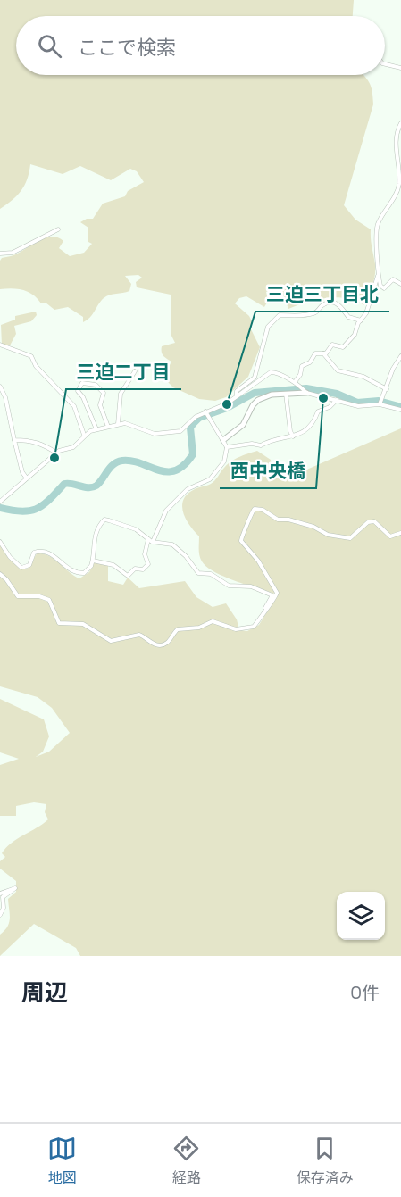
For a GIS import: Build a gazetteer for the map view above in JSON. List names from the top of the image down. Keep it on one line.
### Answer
{"places":["西中央橋","三迫三丁目北","三迫二丁目"],"page":{"search":"ここで検索","heading":["周辺","0件"],"nav":["地図","経路","保存済み"]}}
